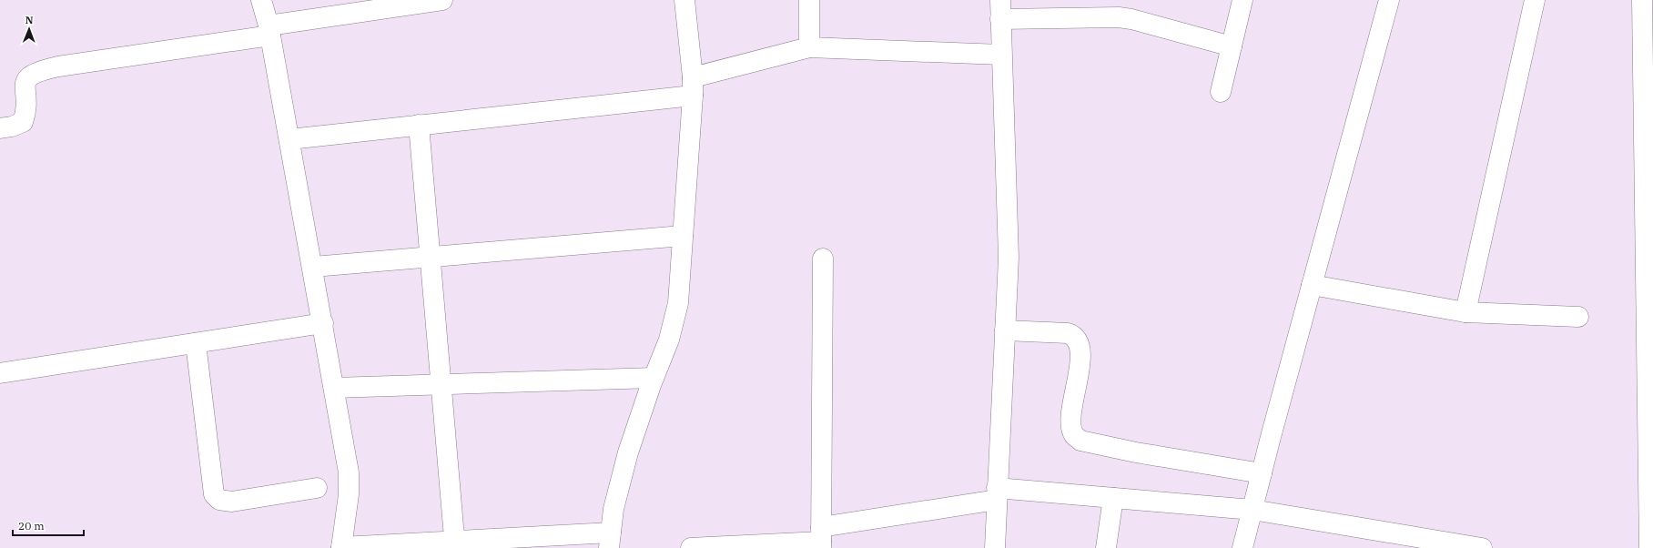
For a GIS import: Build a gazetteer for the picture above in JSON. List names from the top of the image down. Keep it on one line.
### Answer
{"scale_bar":"20 m","north":"top"}
